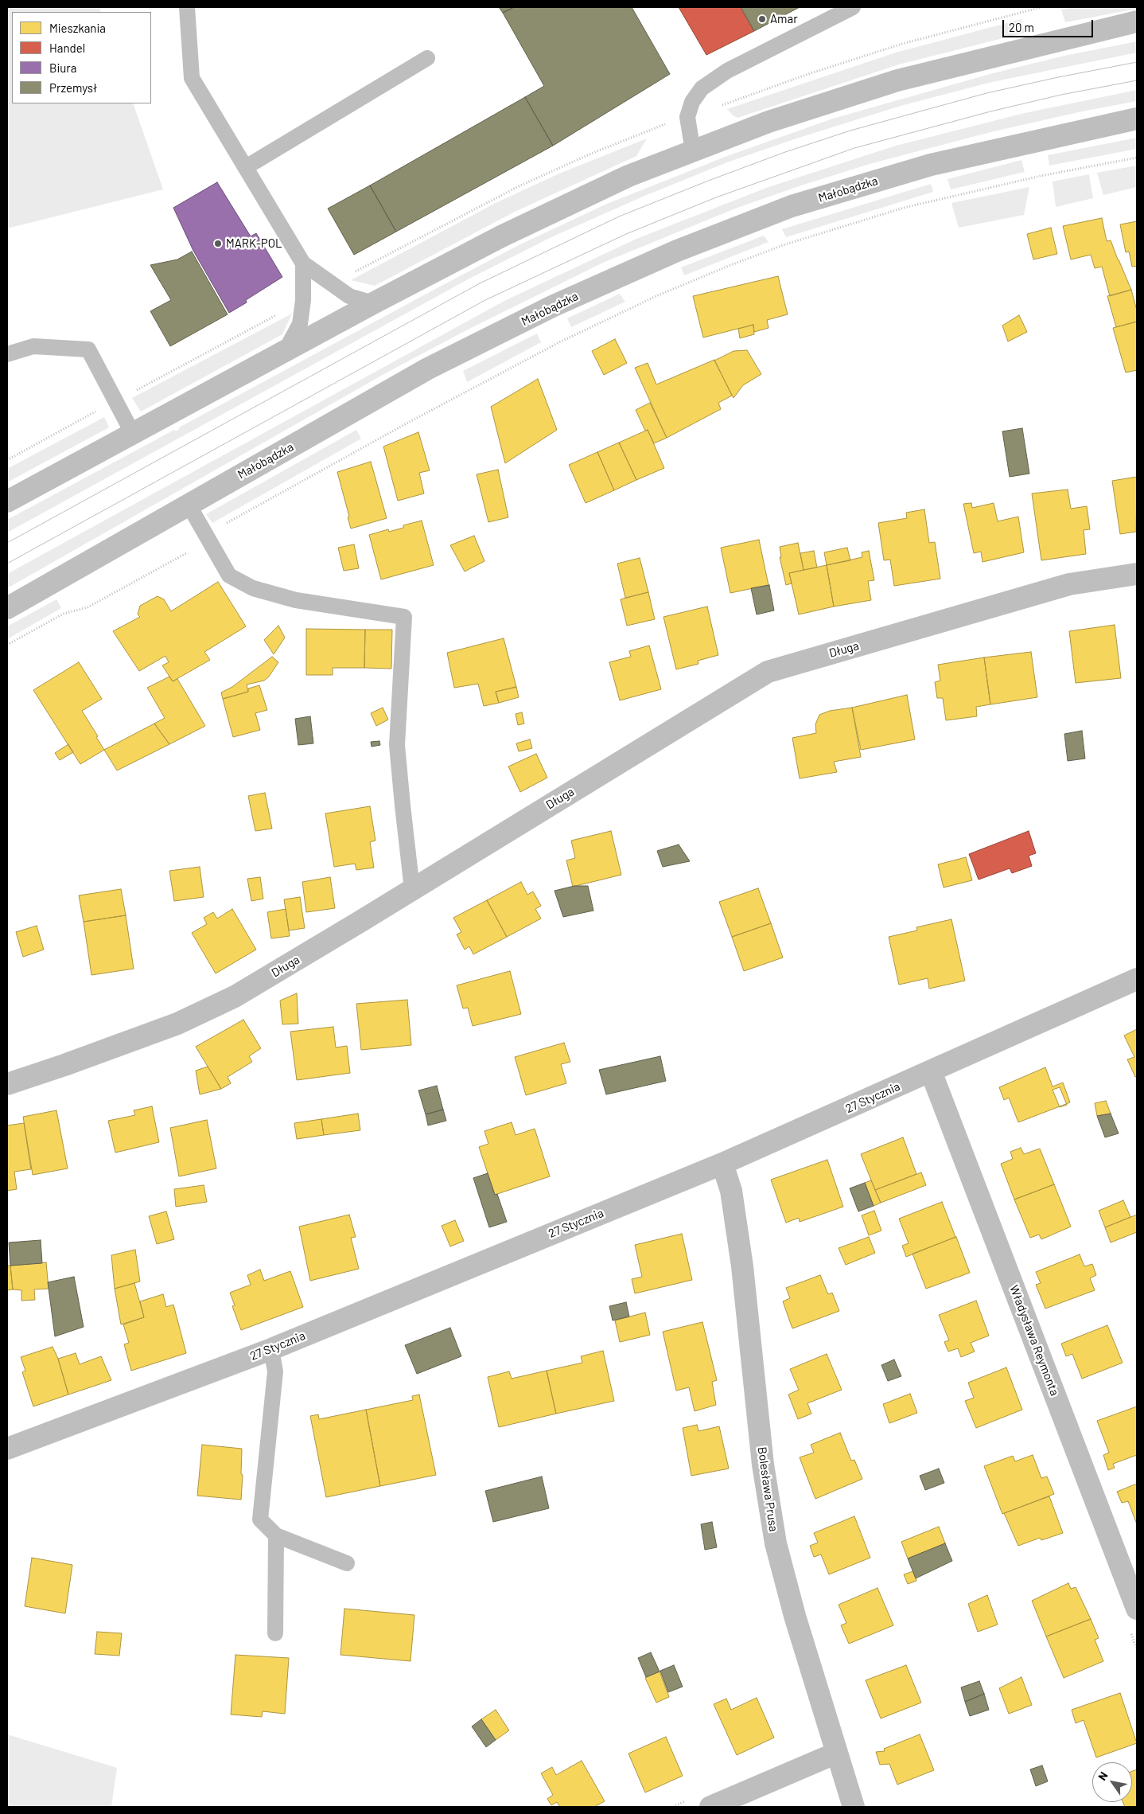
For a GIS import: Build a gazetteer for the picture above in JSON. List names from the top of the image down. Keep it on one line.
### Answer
{"streets":{"street":["Małobądzka","Długa","27 Stycznia","Władysława Reymonta","Bolesława Prusa"]},"crossings":[["27 Stycznia","Władysława Reymonta"],["27 Stycznia","Bolesława Prusa"]],"places":["Amar","MARK-POL"],"legend":["Mieszkania","Handel","Biura","Przemysł"],"scale_bar":"20 m","north":"top left"}
